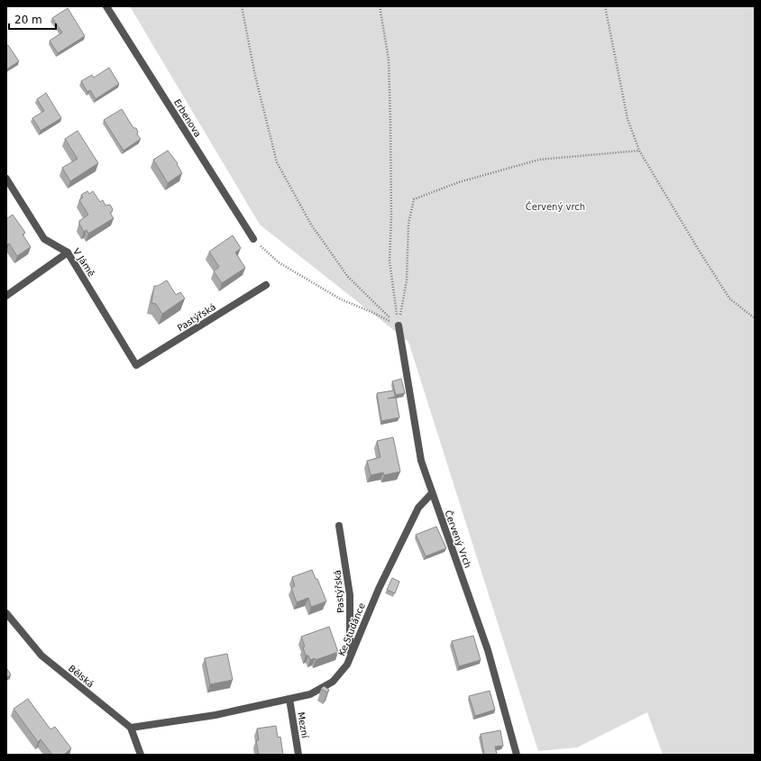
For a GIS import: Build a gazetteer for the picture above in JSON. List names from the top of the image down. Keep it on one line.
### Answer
{"streets":{"street":["Erbenova","V Jámě","Pastýřská","Červený Vrch","Ke Studánce","Bělská","Mezní"]},"crossings":[["V Jámě","Pastýřská"],["Pastýřská","Ke Studánce"],["Červený Vrch","Ke Studánce"],["Ke Studánce","Bělská"],["Ke Studánce","Mezní"]],"parks":["Červený vrch"],"scale_bar":"20 m"}
